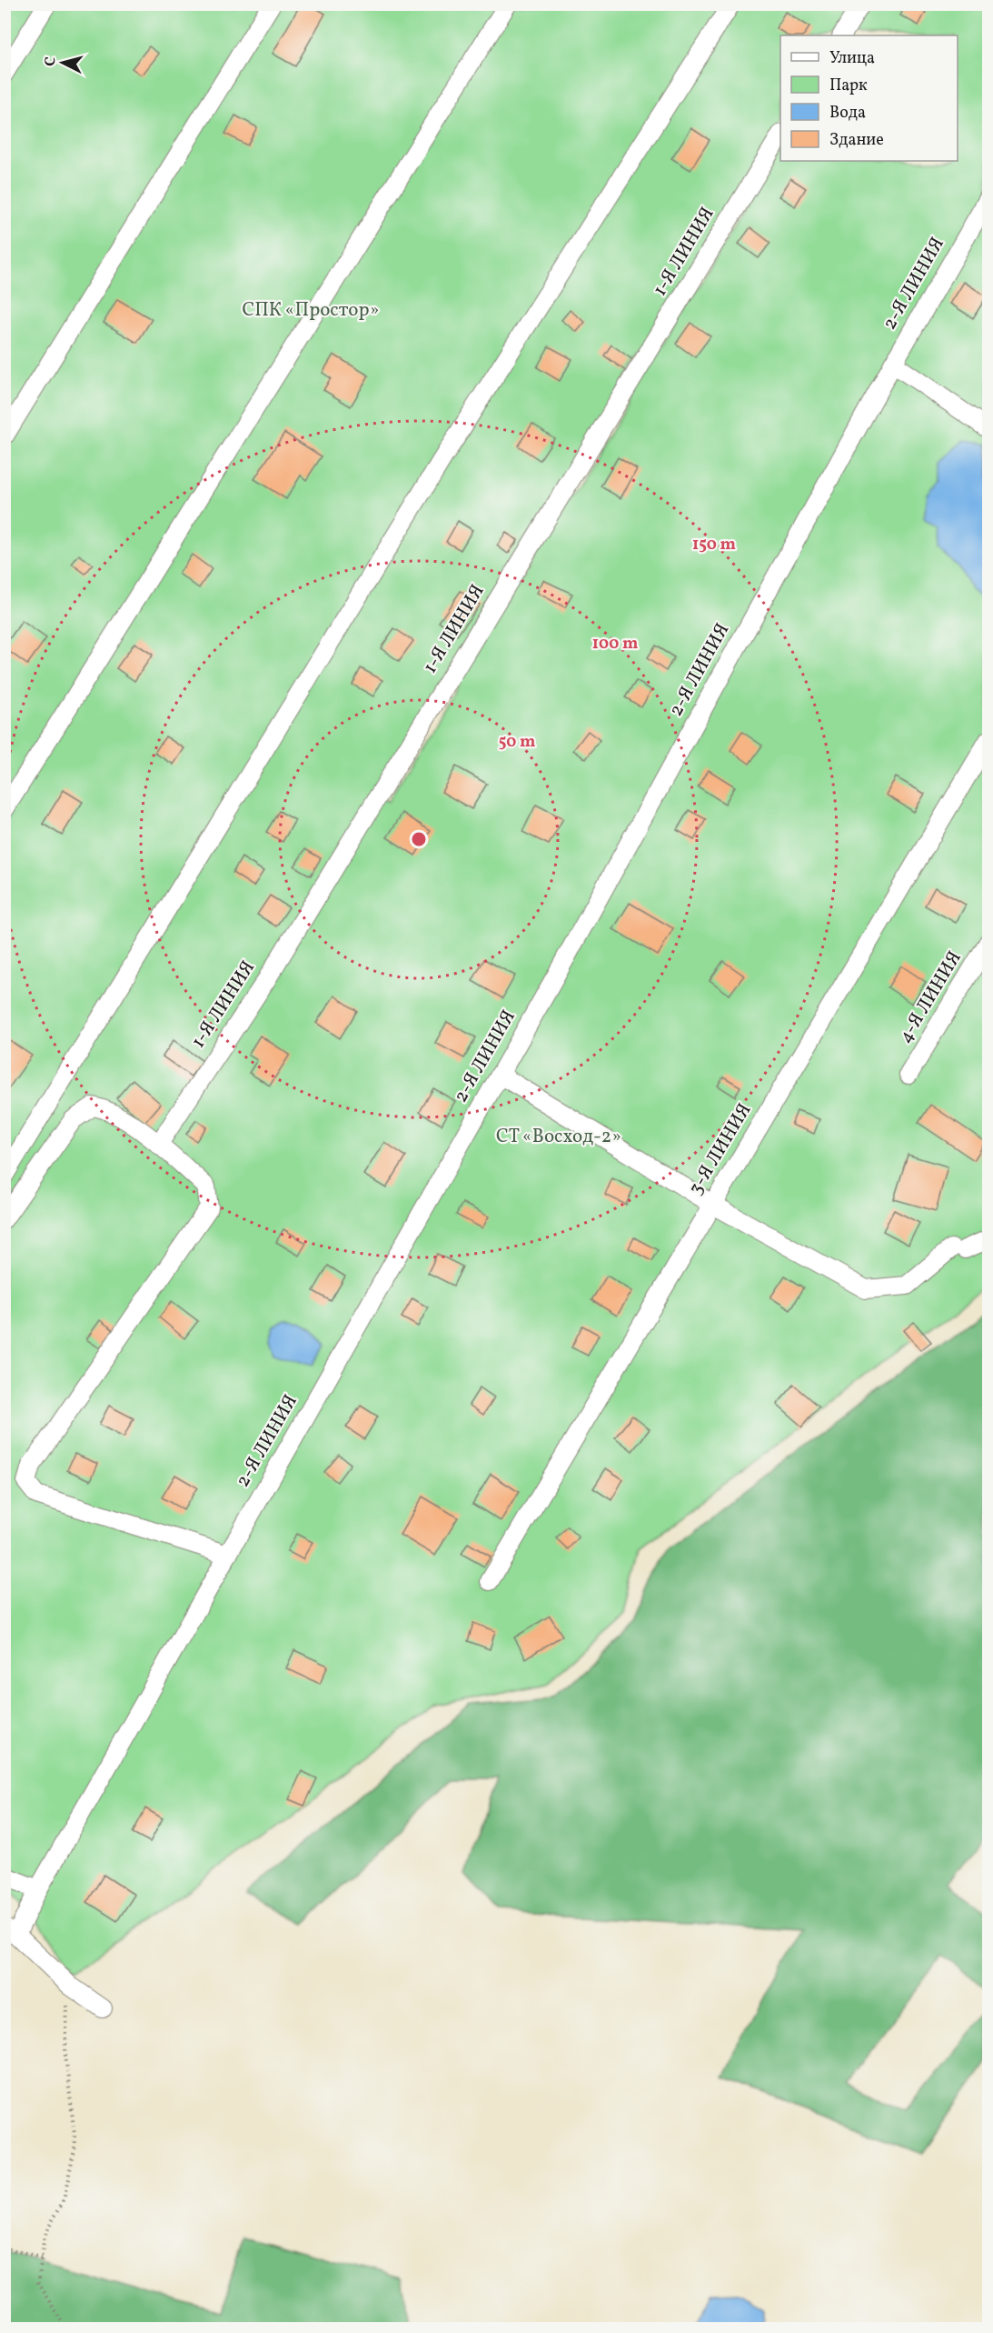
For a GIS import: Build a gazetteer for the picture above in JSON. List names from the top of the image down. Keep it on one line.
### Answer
{"streets":{"street":["1-Я ЛИНИЯ","2-Я ЛИНИЯ","4-Я ЛИНИЯ","3-Я ЛИНИЯ"]},"parks":["СПК «Простор»","СТ «Восход-2»"],"legend":["Улица","Парк","Вода","Здание"],"north":"left","rings":["150 m","100 m","50 m"]}
